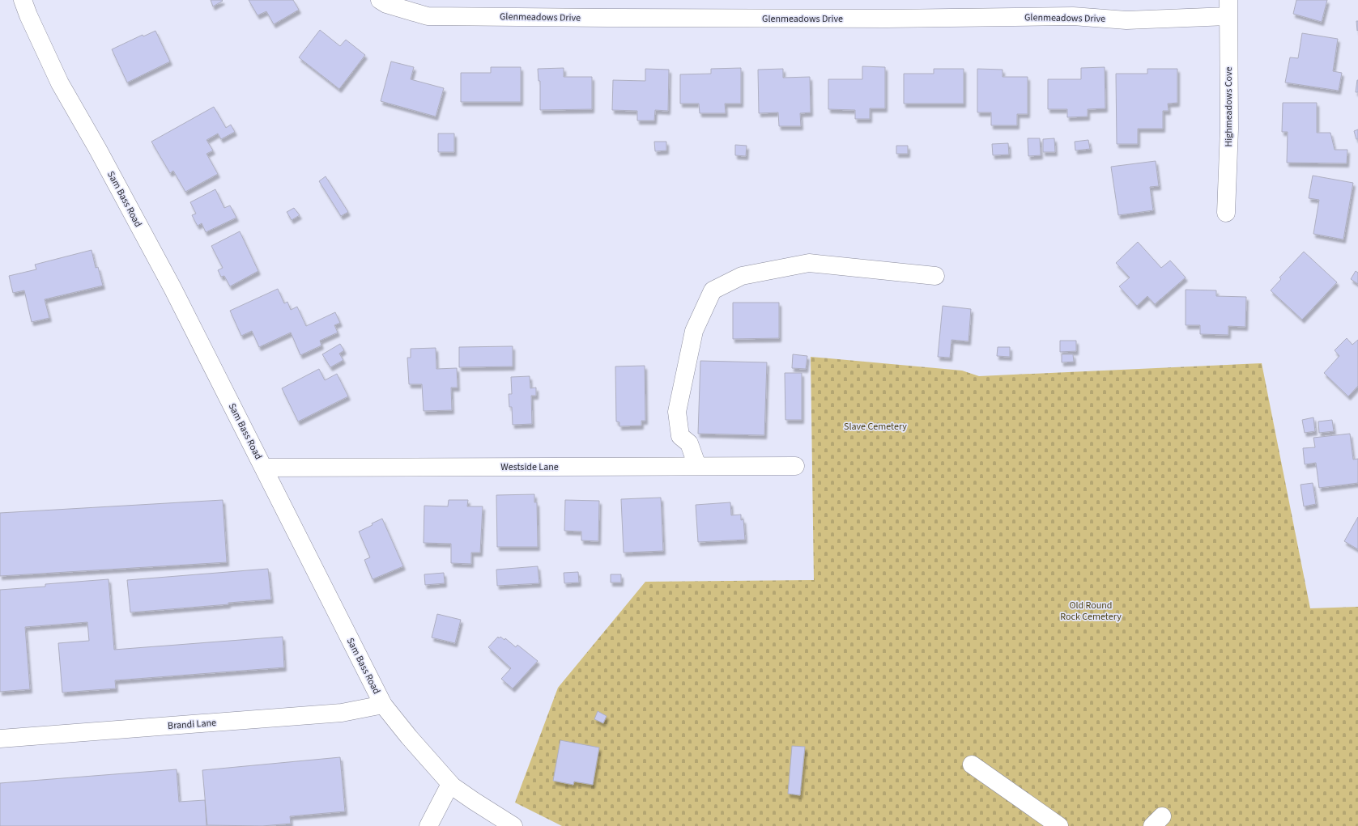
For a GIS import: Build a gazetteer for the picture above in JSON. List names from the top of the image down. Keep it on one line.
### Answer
{"streets":{"street":["Glenmeadows Drive","Highmeadows Cove","Sam Bass Road","Westside Lane","Brandi Lane"]},"crossings":[["Glenmeadows Drive","Highmeadows Cove"],["Sam Bass Road","Westside Lane"],["Sam Bass Road","Brandi Lane"]],"parks":["Slave Cemetery","Old Round Rock Cemetery"]}
